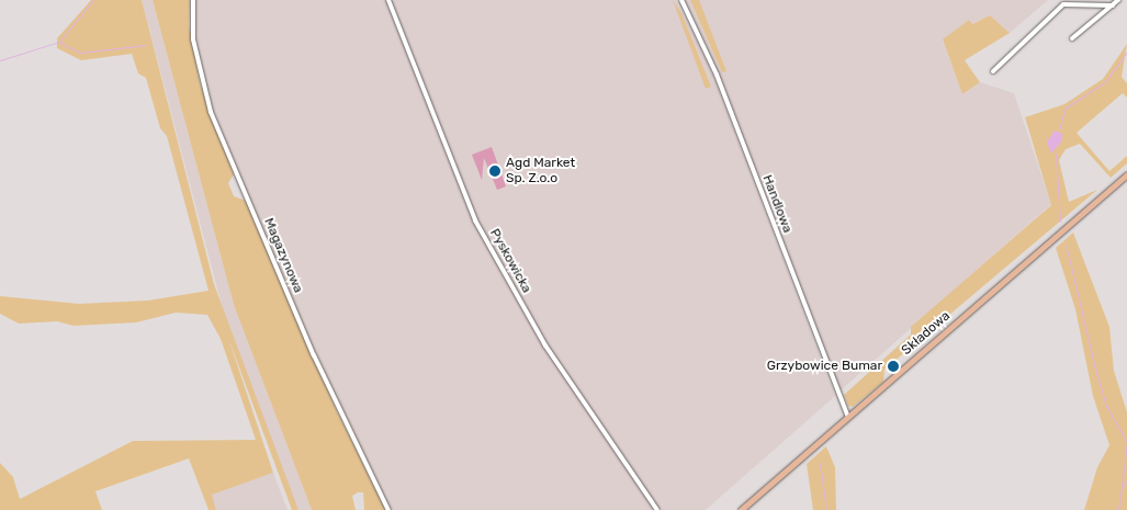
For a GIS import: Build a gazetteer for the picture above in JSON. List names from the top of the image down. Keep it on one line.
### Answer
{"streets":{"main road":["Składowa"],"street":["Handlowa","Magazynowa","Pyskowicka"]},"crossings":[["Handlowa","Składowa"]],"places":["Agd Market Sp. Z.o.o","Grzybowice Bumar"]}
